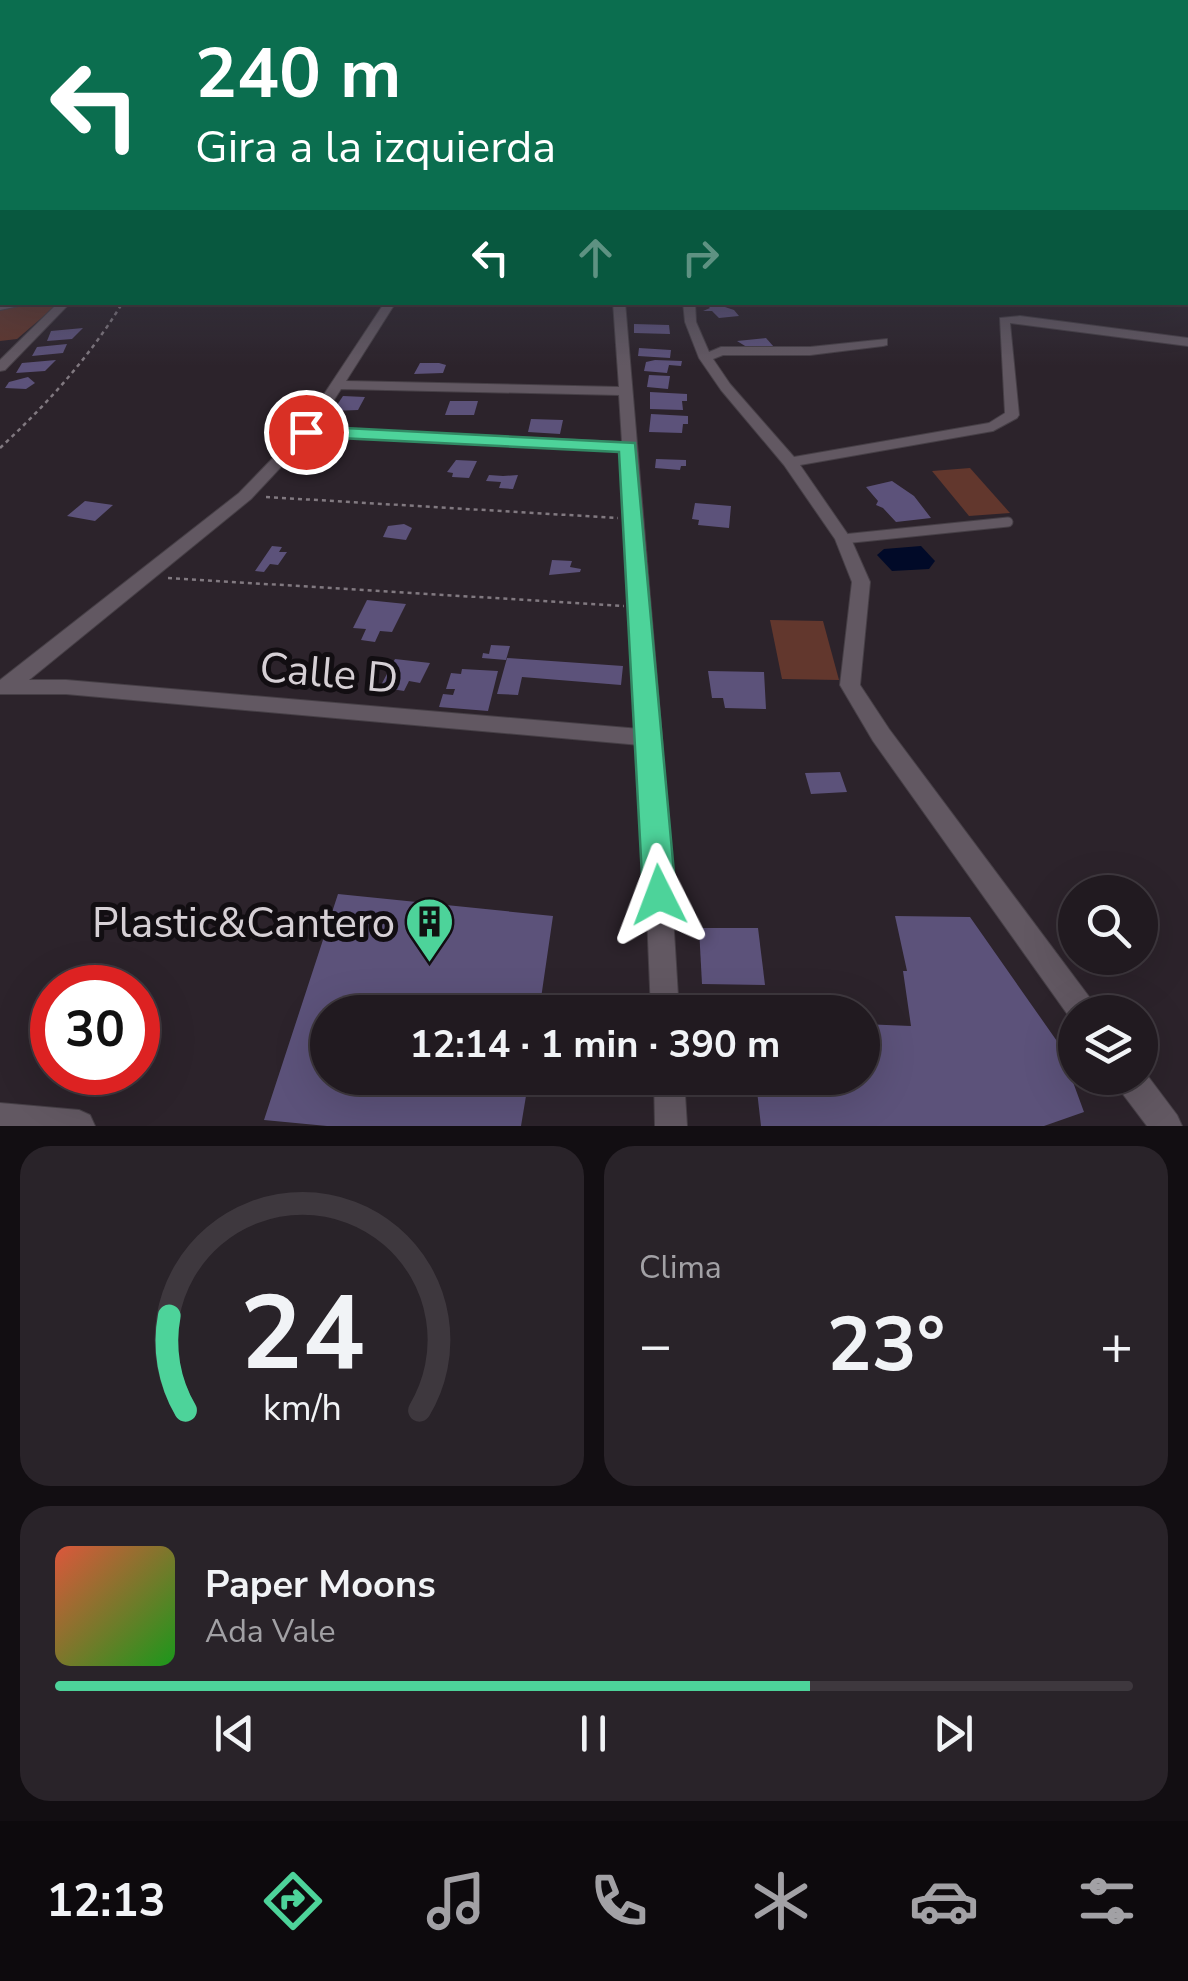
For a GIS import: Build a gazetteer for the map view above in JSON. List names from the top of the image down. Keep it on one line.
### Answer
{"streets":{"street":["Calle D"]},"places":{"building":["Plastic&Cantero"]},"page":{"turn":["240 m","Gira a la izquierda"],"limit":"30","trip":"12:14 · 1 min · 390 m","tile":"Clima","heat":["−","23°","+"],"song":["Paper Moons","Ada Vale"],"tabs":"12:13","gauge":["24","km/h"]}}
